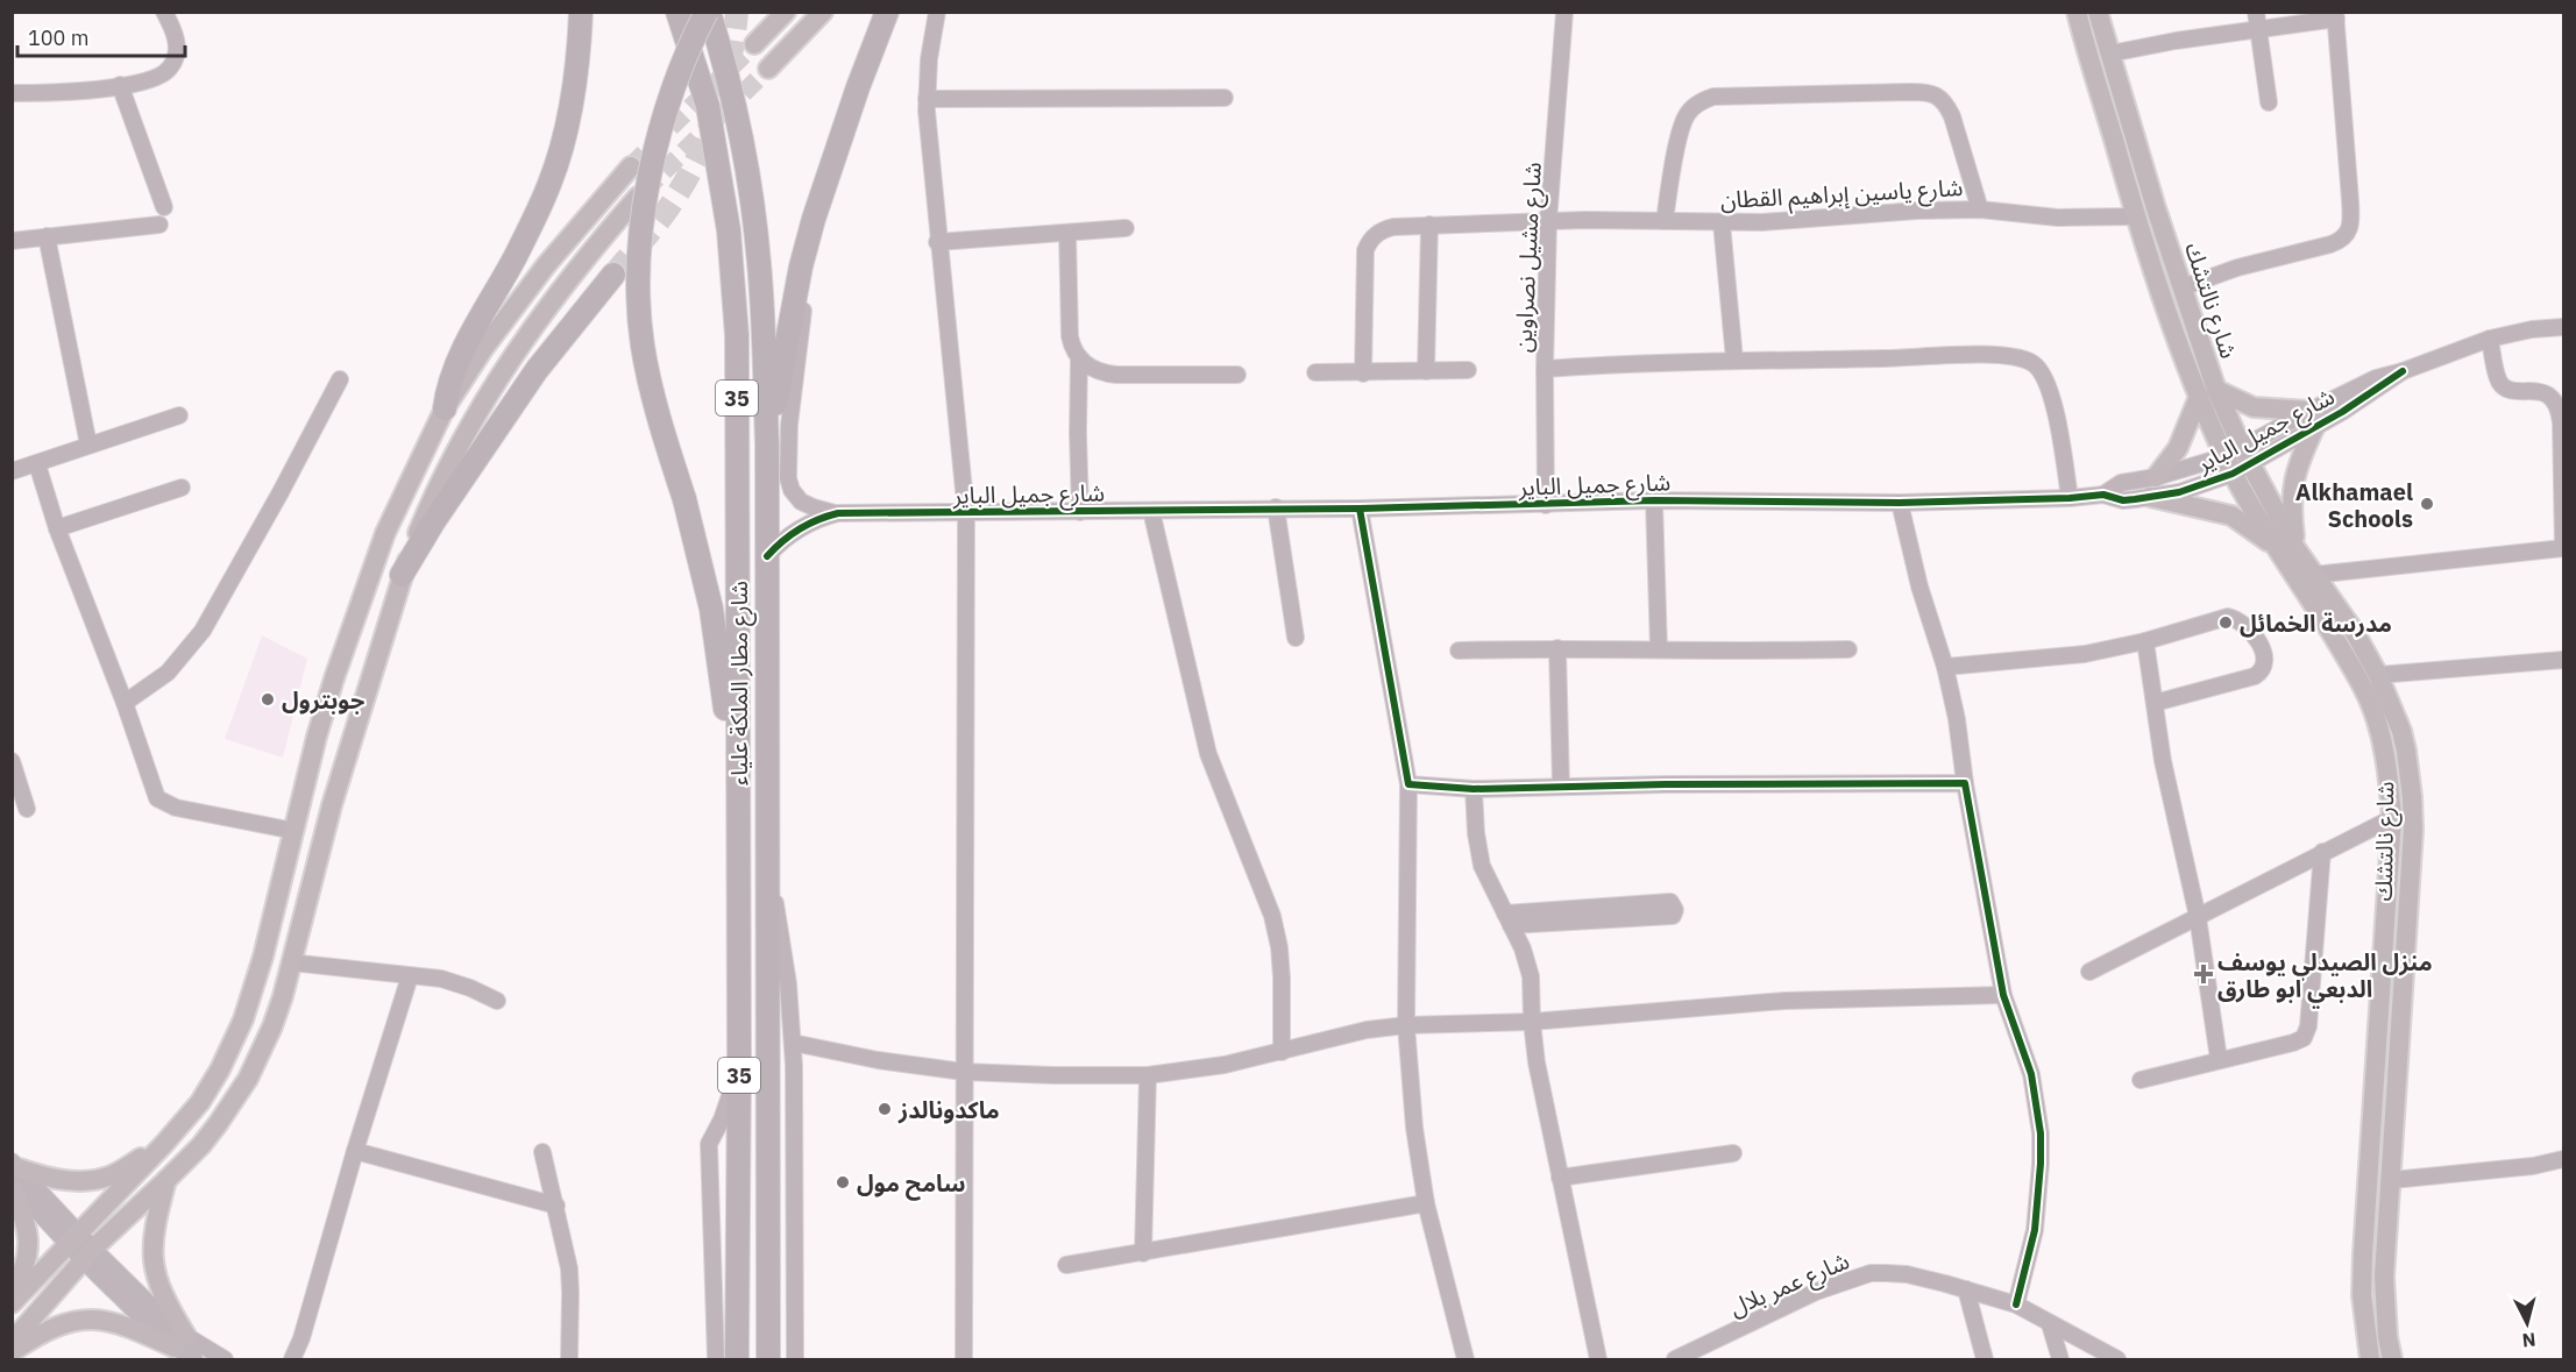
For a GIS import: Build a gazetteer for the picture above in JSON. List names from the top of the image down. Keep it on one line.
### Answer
{"streets":{"highway":["35","شارع مطار الملكة علياء"],"main road":["شارع نالتشك"],"street":["شارع ياسين إبراهيم القطان","شارع مشيل نصراوين","شارع جميل الباير","شارع عمر بلال"]},"crossings":[["شارع ياسين إبراهيم القطان","شارع مشيل نصراوين"],["شارع ياسين إبراهيم القطان","شارع نالتشك"],["شارع مشيل نصراوين","شارع جميل الباير"],["شارع نالتشك","شارع جميل الباير"],["شارع جميل الباير","شارع مطار الملكة علياء"]],"places":{"other":["Alkhamael Schools","مدرسة الخمائل","جوبترول","ماكدونالدز","سامح مول"],"health":["منزل الصيدلي يوسف الدبعي ابو طارق"]},"scale_bar":"100 m","north":"bottom"}
